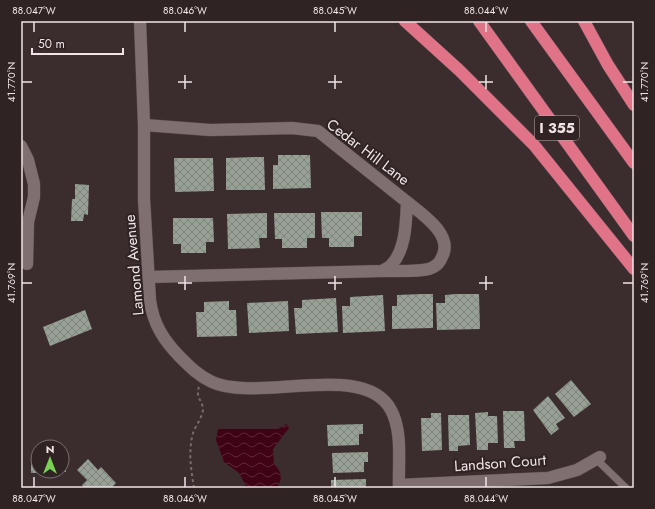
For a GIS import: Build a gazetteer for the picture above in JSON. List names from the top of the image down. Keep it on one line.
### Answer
{"streets":{"highway":["I 355"],"street":["Cedar Hill Lane","Lamond Avenue","Landson Court"]},"crossings":[["Cedar Hill Lane","Lamond Avenue"],["Lamond Avenue","Landson Court"]],"scale_bar":"50 m","north":"top","coordinates":["88.047°W","88.046°W","88.045°W","88.044°W","41.770°N","41.769°N"]}
